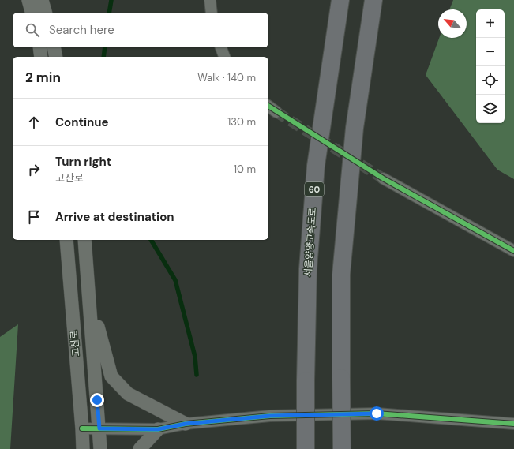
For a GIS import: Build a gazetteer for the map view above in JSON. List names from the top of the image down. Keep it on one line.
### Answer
{"streets":{"highway":["60","서울양양고속도로"],"street":["고산로"]},"north":"top left","page":{"map_buttons":["+","−"],"search":"Search here","heading":["2 min","Walk · 140 m"],"list":[["Continue","130 m"],["Turn right","고산로","10 m"],"Arrive at destination"]}}
